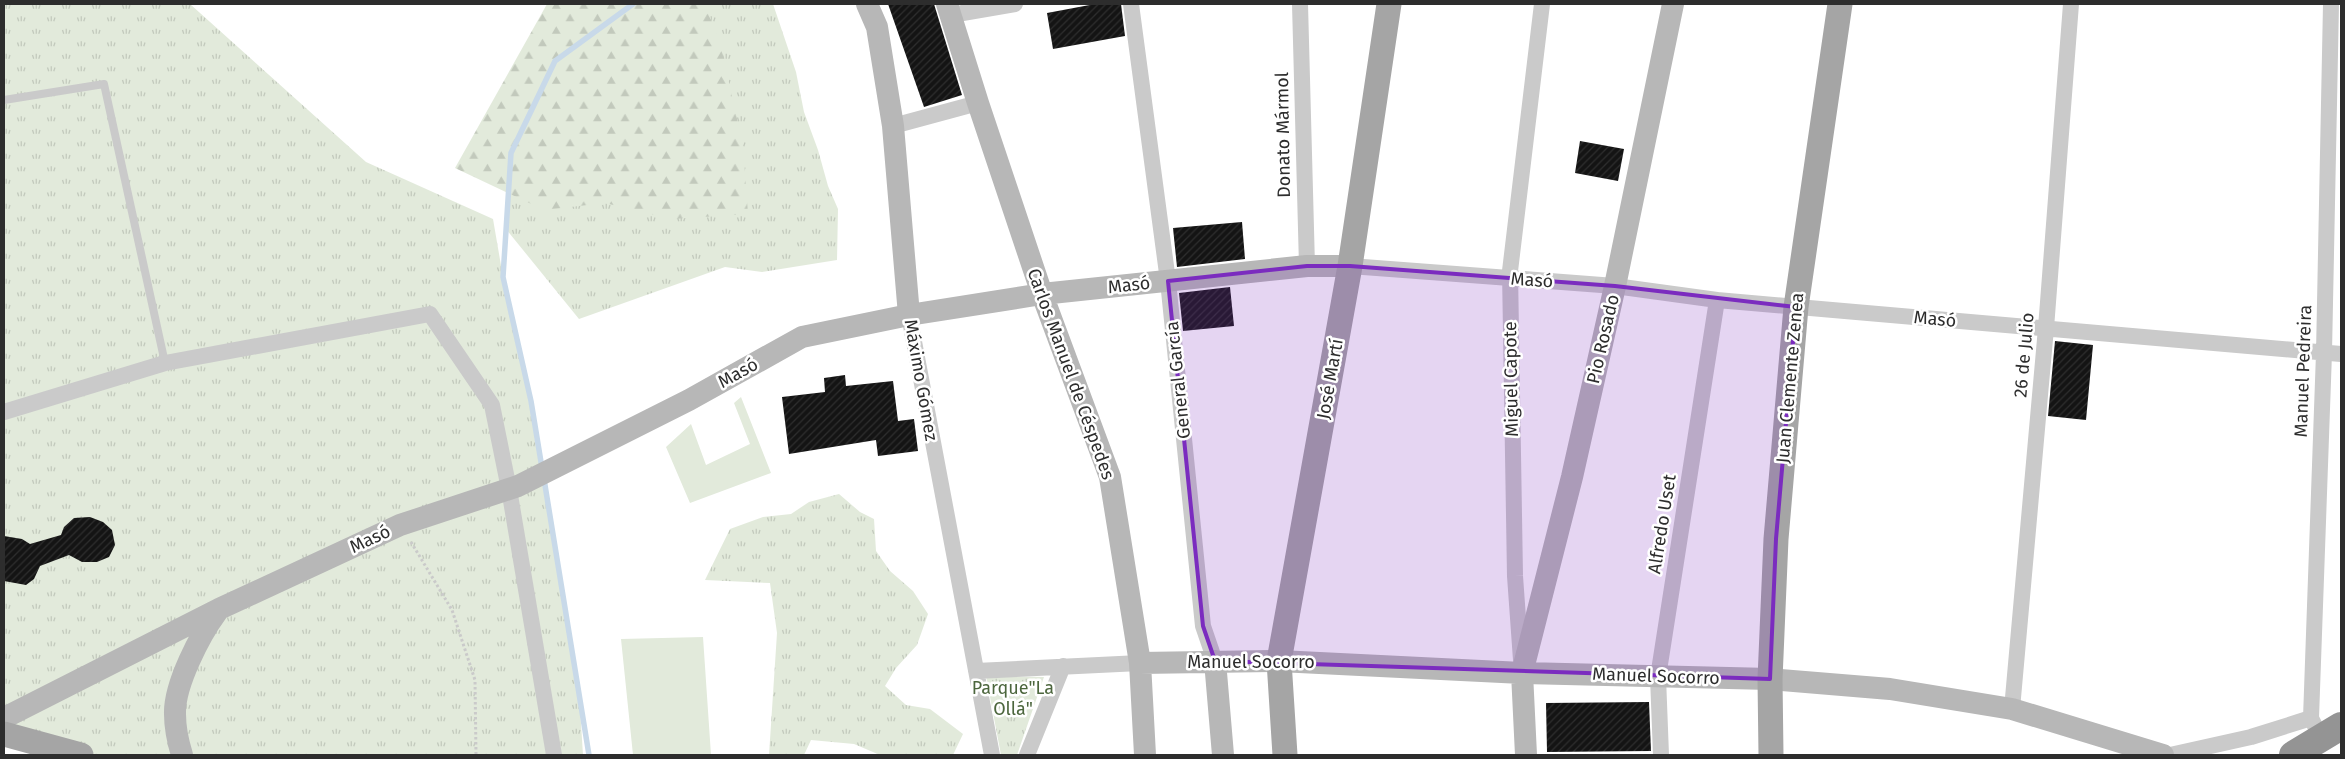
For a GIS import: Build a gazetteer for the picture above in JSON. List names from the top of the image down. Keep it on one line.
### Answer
{"streets":{"main road":["Juan Clemente Zenea","José Martí"],"street":["Donato Mármol","Masó","Pio Rosado","26 de Julio","Manuel Pedreira","Carlos Manuel de Céspedes","Miguel Capote","Máximo Gómez","General García","Alfredo Uset","Manuel Socorro"]},"crossings":[["Donato Mármol","Masó"],["Masó","Pio Rosado"],["Masó","26 de Julio"],["Masó","Manuel Pedreira"],["Masó","Carlos Manuel de Céspedes"],["Masó","Juan Clemente Zenea"],["Masó","José Martí"],["Masó","Miguel Capote"],["Masó","Máximo Gómez"],["Masó","General García"],["Masó","Alfredo Uset"],["Pio Rosado","Miguel Capote"],["Pio Rosado","Manuel Socorro"],["26 de Julio","Manuel Socorro"],["Carlos Manuel de Céspedes","Manuel Socorro"],["Juan Clemente Zenea","Manuel Socorro"],["José Martí","Manuel Socorro"],["Miguel Capote","Manuel Socorro"],["General García","Manuel Socorro"],["Alfredo Uset","Manuel Socorro"]],"parks":["Parque\"La Ollá\""]}
